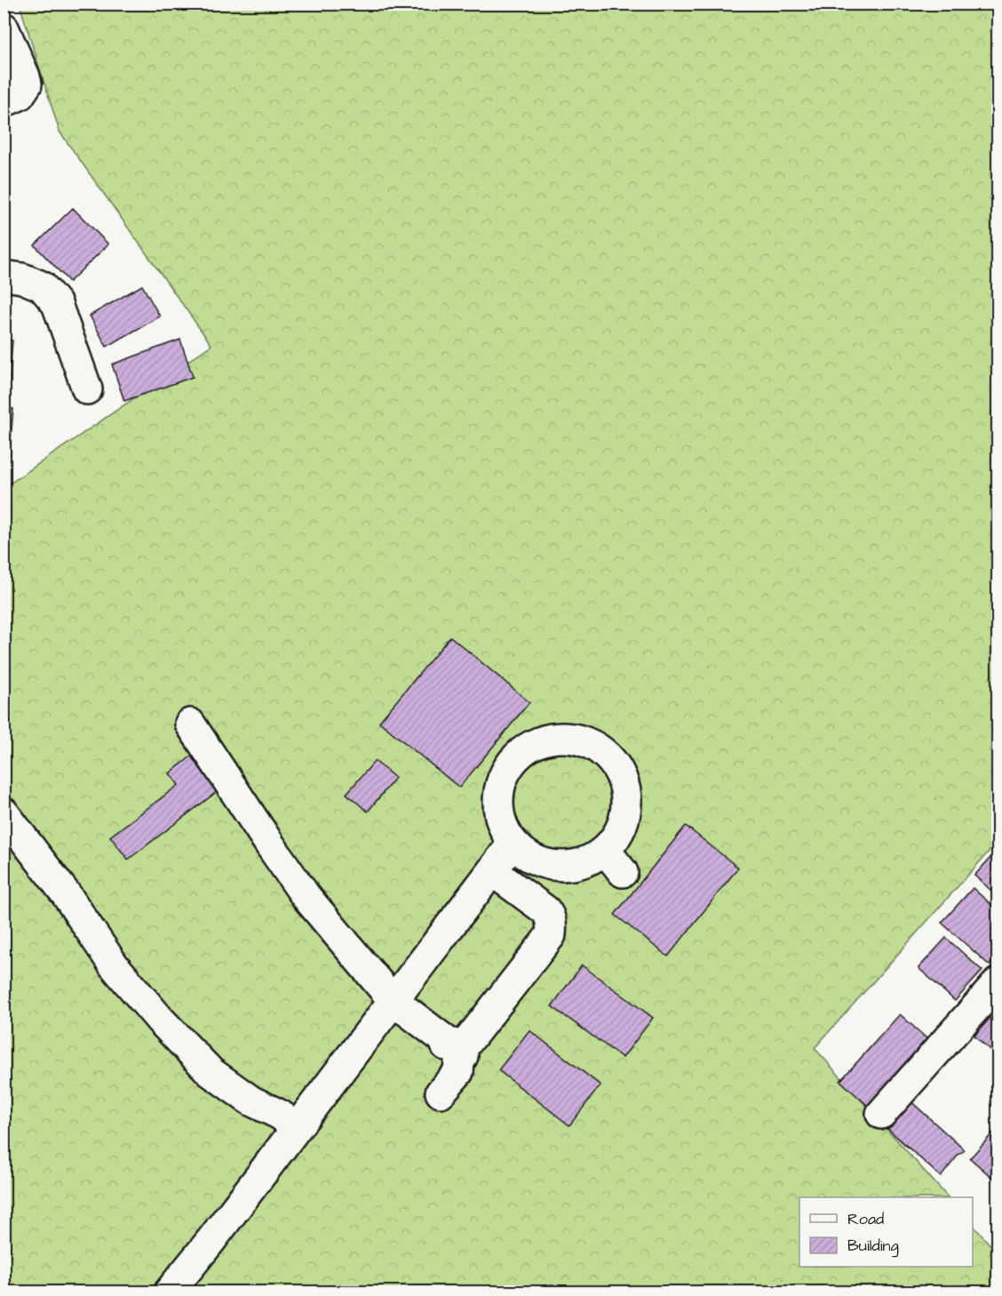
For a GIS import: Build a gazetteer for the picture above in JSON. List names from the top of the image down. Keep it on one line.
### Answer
{"legend":["Road","Building"]}
